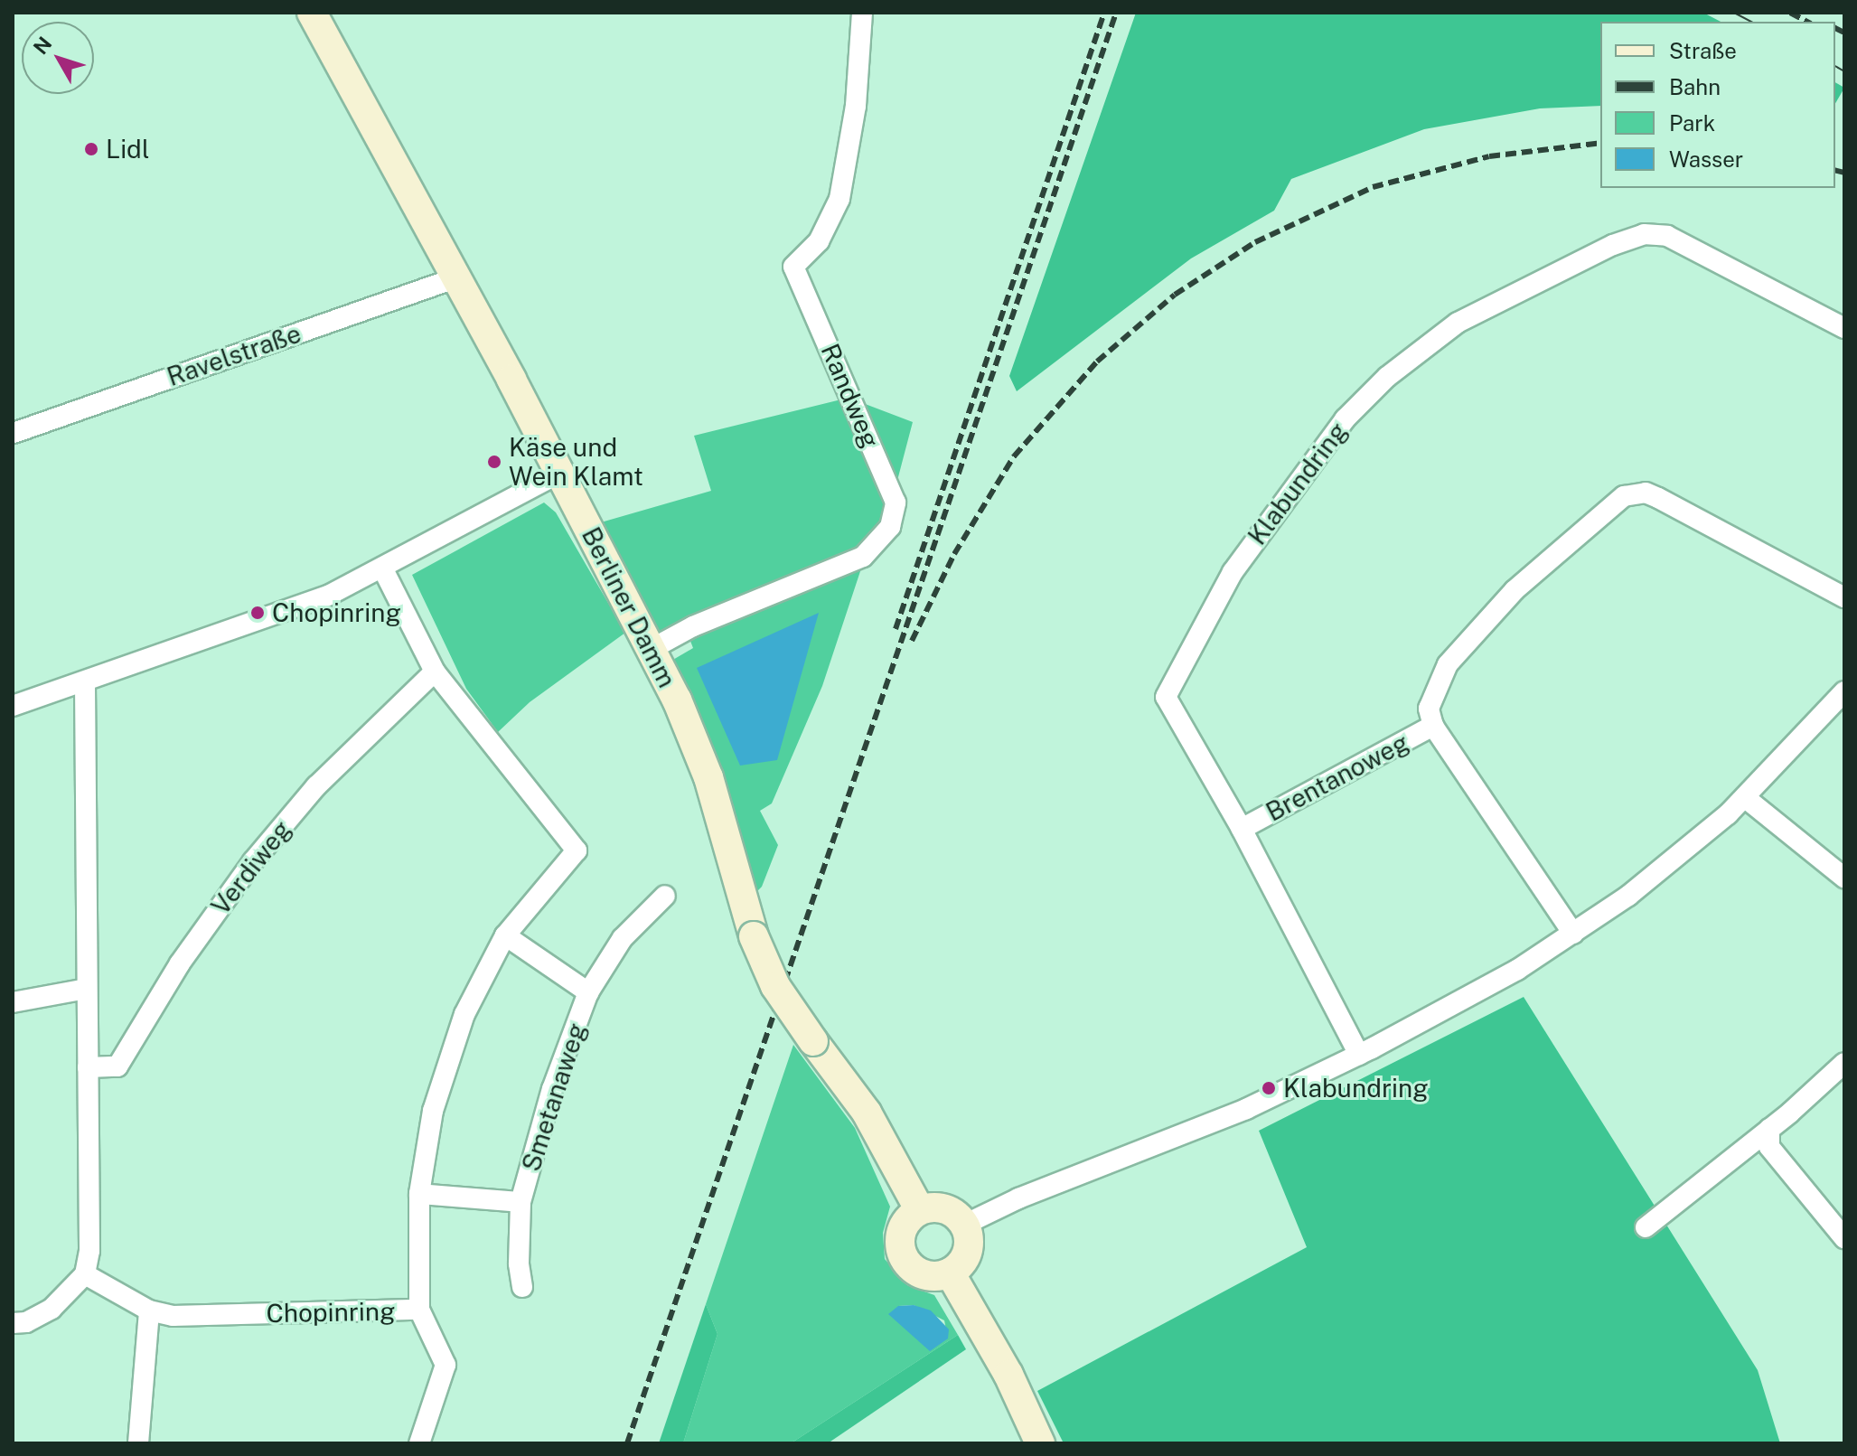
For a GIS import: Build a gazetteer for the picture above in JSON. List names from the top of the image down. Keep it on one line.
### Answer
{"streets":{"main road":["Berliner Damm"],"street":["Ravelstraße","Randweg","Klabundring","Brentanoweg","Verdiweg","Smetanaweg","Chopinring"]},"crossings":[["Ravelstraße","Berliner Damm"],["Randweg","Berliner Damm"],["Klabundring","Brentanoweg"],["Verdiweg","Chopinring"],["Smetanaweg","Chopinring"]],"places":["Lidl","Käse und Wein Klamt","Chopinring","Klabundring"],"legend":["Straße","Bahn","Park","Wasser"],"north":"top left"}
